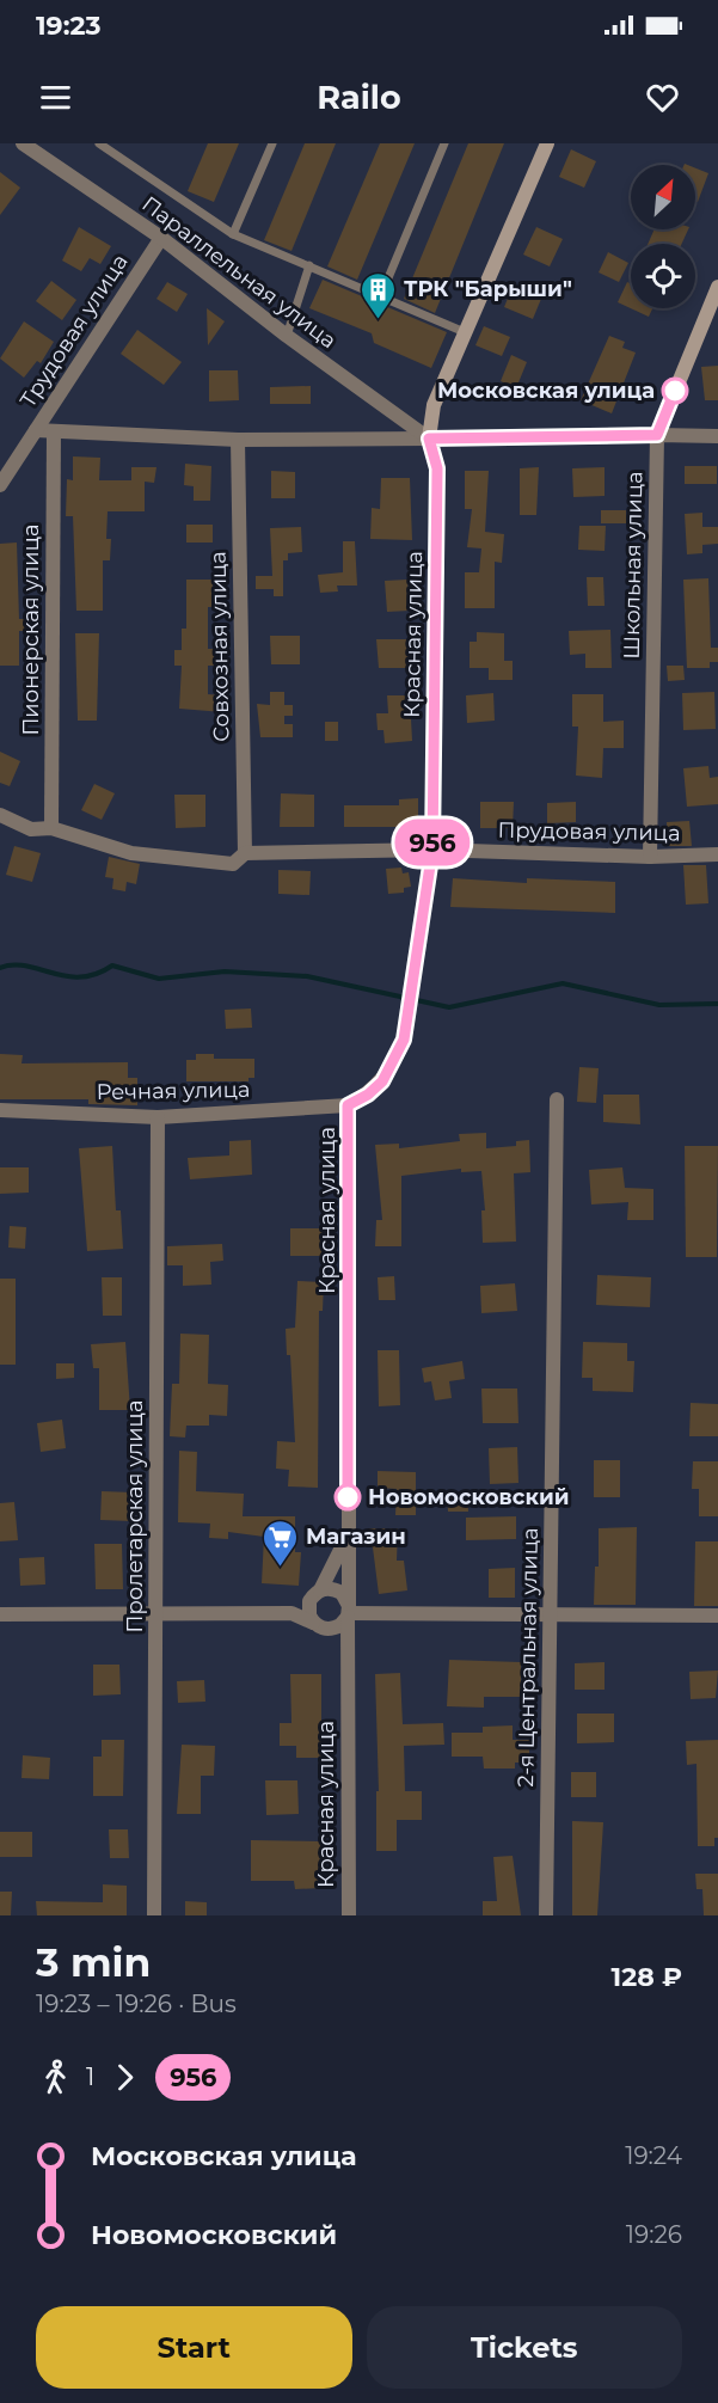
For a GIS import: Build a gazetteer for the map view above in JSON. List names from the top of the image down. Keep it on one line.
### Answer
{"streets":{"street":["Параллельная улица","Трудовая улица","Школьная улица","Пионерская улица","Красная улица","Совхозная улица","Прудовая улица","Речная улица","Пролетарская улица","2-я Центральная улица"]},"crossings":[["Параллельная улица","Трудовая улица"],["Параллельная улица","Красная улица"],["Школьная улица","Прудовая улица"],["Пионерская улица","Прудовая улица"],["Красная улица","Прудовая улица"],["Красная улица","Речная улица"],["Совхозная улица","Прудовая улица"],["Речная улица","Пролетарская улица"]],"places":{"building":["ТРК \"Барыши\""],"other":["Московская улица","Новомосковский"],"supermarket":["Магазин"]},"lines":["bus line 956"],"north":"top right","page":{"status":"19:23","header":"Railo","on_map":"956","heading":["3 min","19:23 – 19:26 · Bus","128 ₽"],"legs":["1","956"],"list":[{"name":"Московская улица","value":"19:24"},{"name":"Новомосковский","value":"19:26"}],"buttons":["Start","Tickets"]}}
